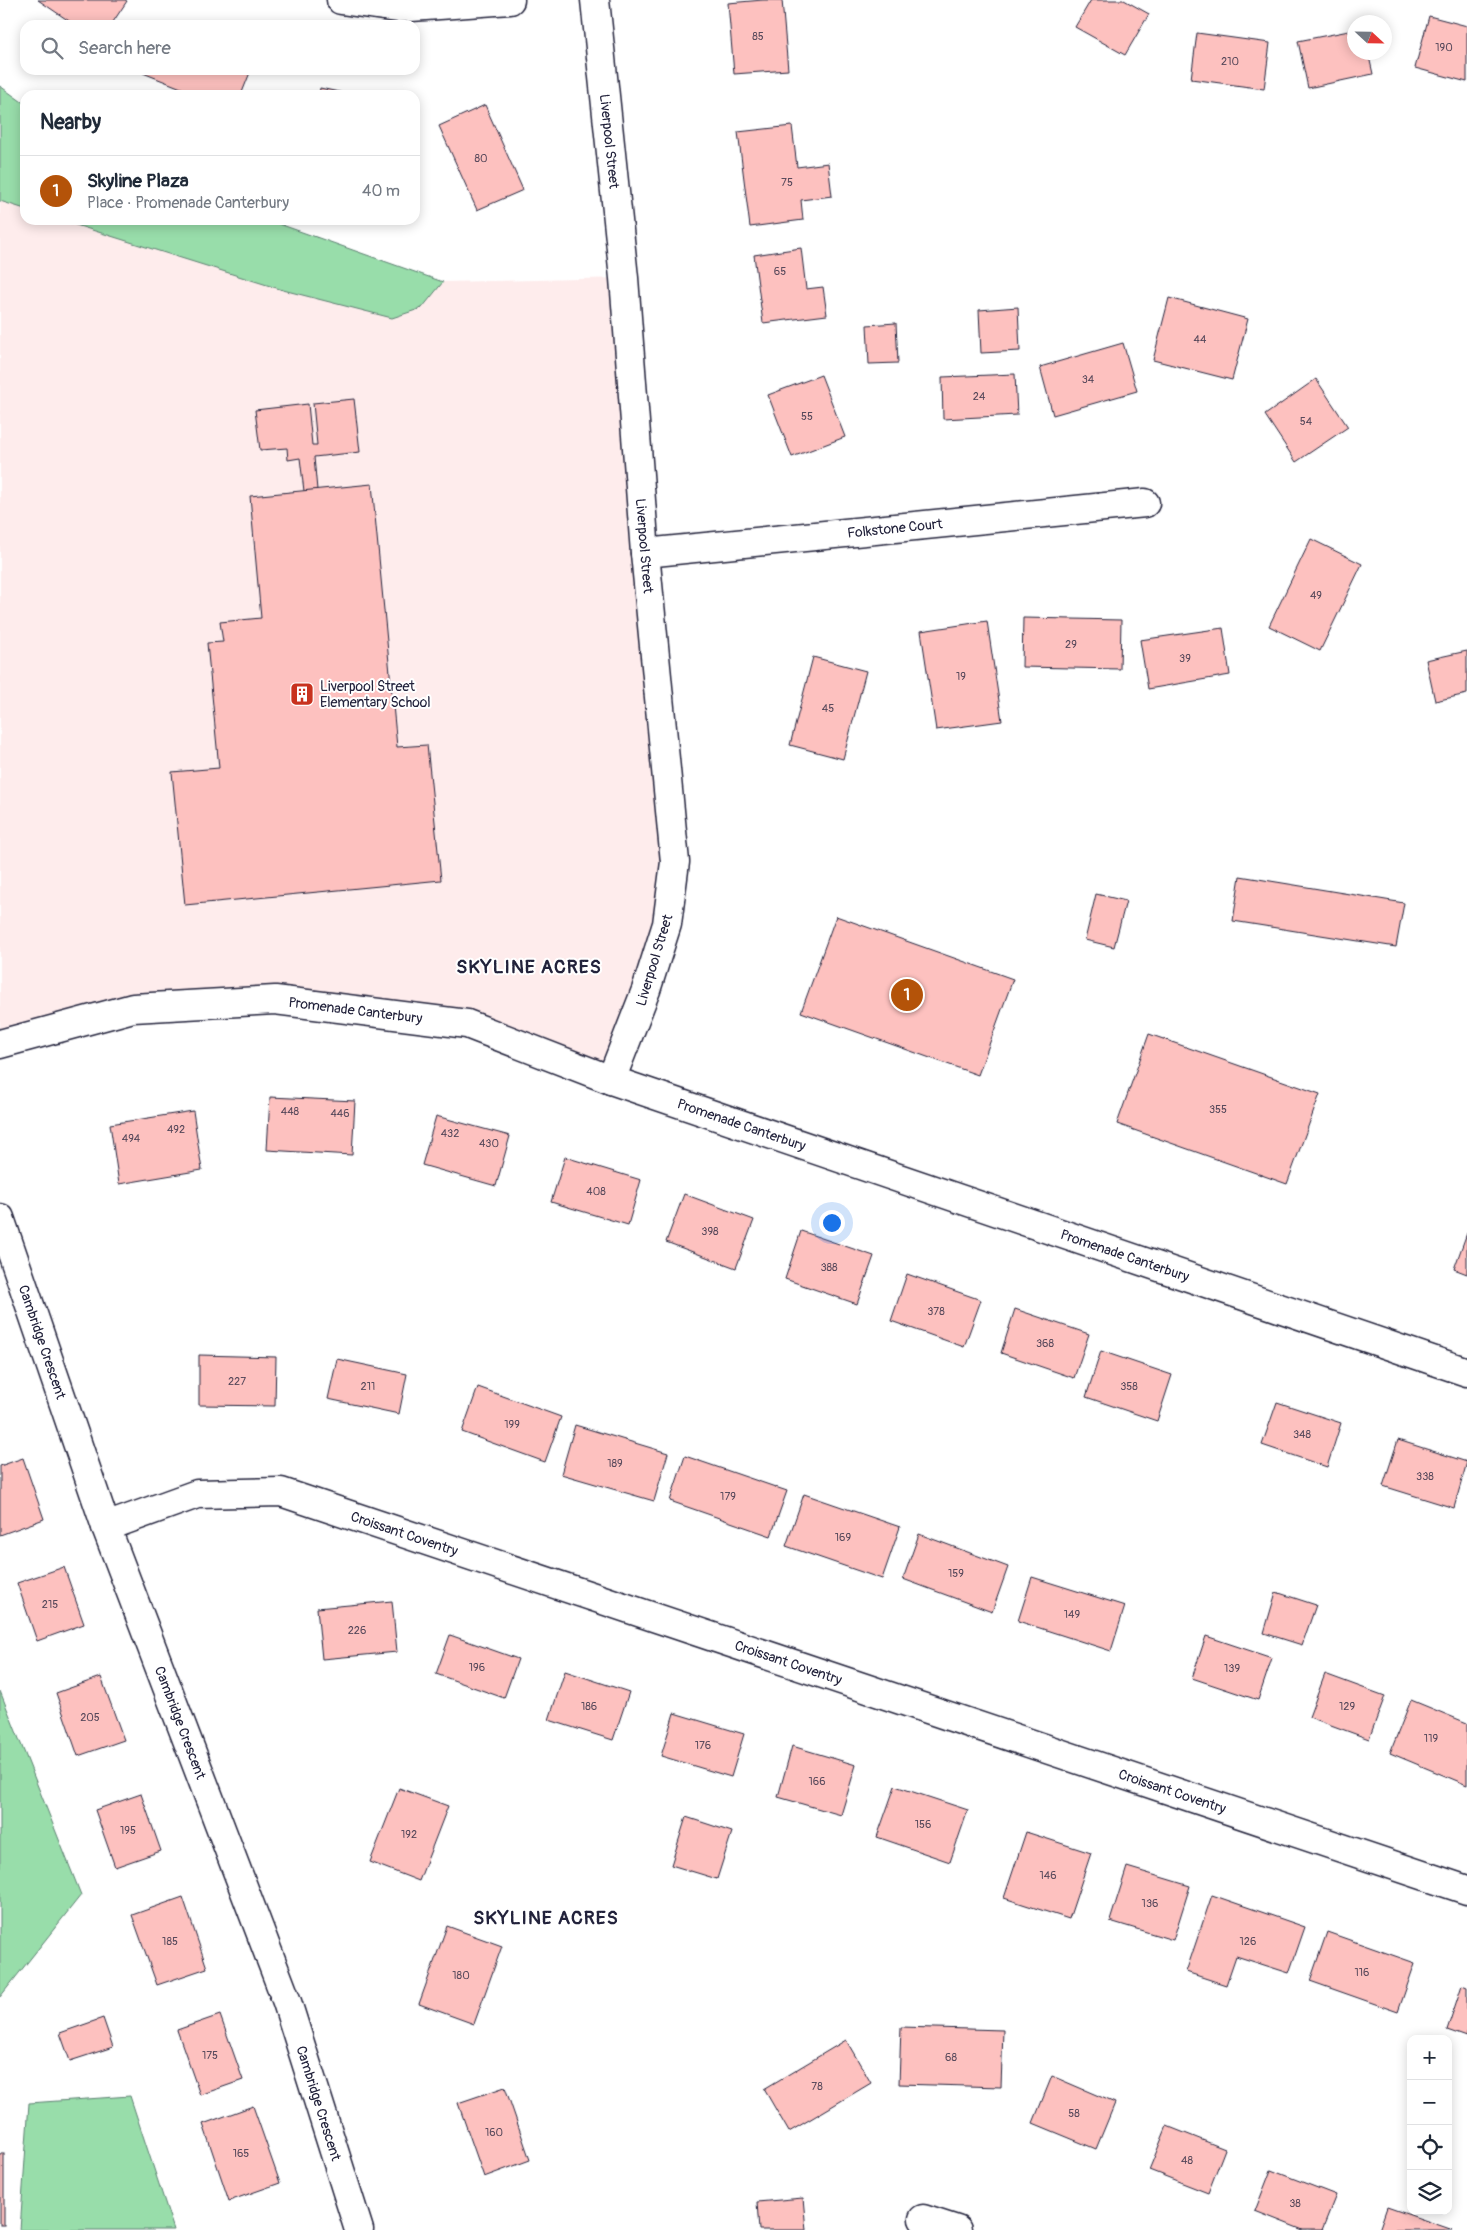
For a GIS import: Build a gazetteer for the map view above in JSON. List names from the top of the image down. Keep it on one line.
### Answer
{"streets":{"street":["Liverpool Street","Folkstone Court","Promenade Canterbury","Cambridge Crescent","Croissant Coventry"]},"crossings":[["Liverpool Street","Folkstone Court"],["Liverpool Street","Promenade Canterbury"],["Cambridge Crescent","Croissant Coventry"]],"districts":["SKYLINE ACRES","SKYLINE ACRES"],"places":{"building":["Liverpool Street Elementary School"]},"house_numbers":["85","190","210","80","75","65","44","34","24","55","54","49","29","39","19","45","355","448","446","492","432","494","430","408","398","388","378","368","227","211","358","199","348","189","338","179","169","159","215","149","226","196","139","186","129","205","119","176","166","156","195","192","146","136","185","126","116","180","175","68","78","58","160","165","48","38"],"north":"right","page":{"search":"Search here","heading":"Nearby","list":[{"mark":"1","name":"Skyline Plaza","note":"Place · Promenade Canterbury","value":"40 m"}],"pins":"1","map_buttons":["+","−"]}}
